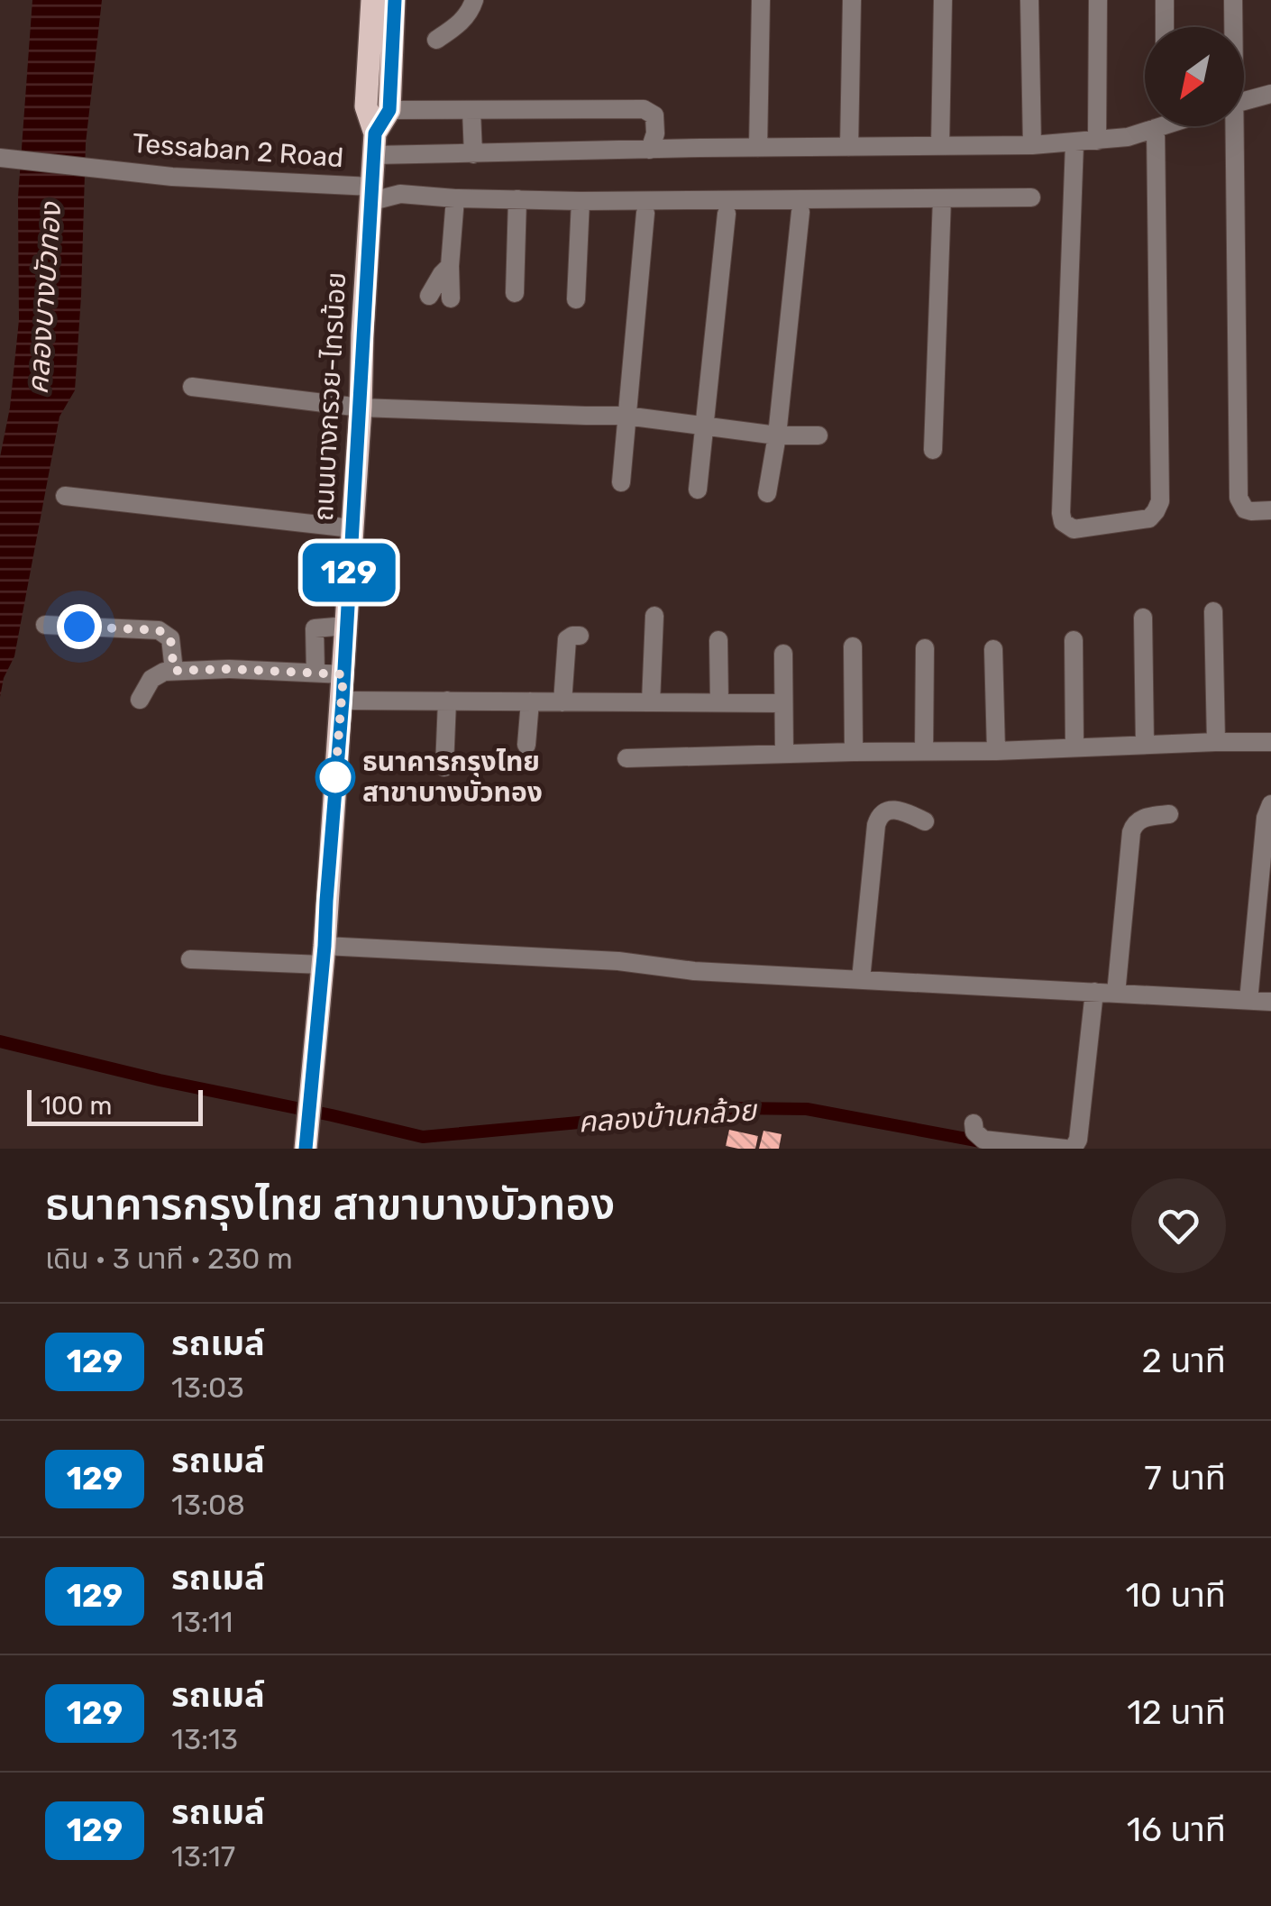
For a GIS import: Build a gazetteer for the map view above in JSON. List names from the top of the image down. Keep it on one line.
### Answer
{"streets":{"main road":["ถนนบางกรวย-ไทรน้อย"],"street":["Tessaban 2 Road"]},"crossings":[["Tessaban 2 Road","ถนนบางกรวย-ไทรน้อย"]],"water":["คลองบางบัวทอง","คลองบ้านกล้วย"],"places":["ธนาคารกรุงไทย สาขาบางบัวทอง"],"lines":["bus line 129"],"scale_bar":"100 m","north":"bottom left","page":{"on_map":"129","scale":"100 m","heading":["ธนาคารกรุงไทย สาขาบางบัวทอง","เดิน · 3 นาที · 230 m"],"list":[{"mark":"129","name":"รถเมล์","note":"13:03","value":"2 นาที"},{"mark":"129","name":"รถเมล์","note":"13:08","value":"7 นาที"},{"mark":"129","name":"รถเมล์","note":"13:11","value":"10 นาที"},{"mark":"129","name":"รถเมล์","note":"13:13","value":"12 นาที"},{"mark":"129","name":"รถเมล์","note":"13:17","value":"16 นาที"}]}}
